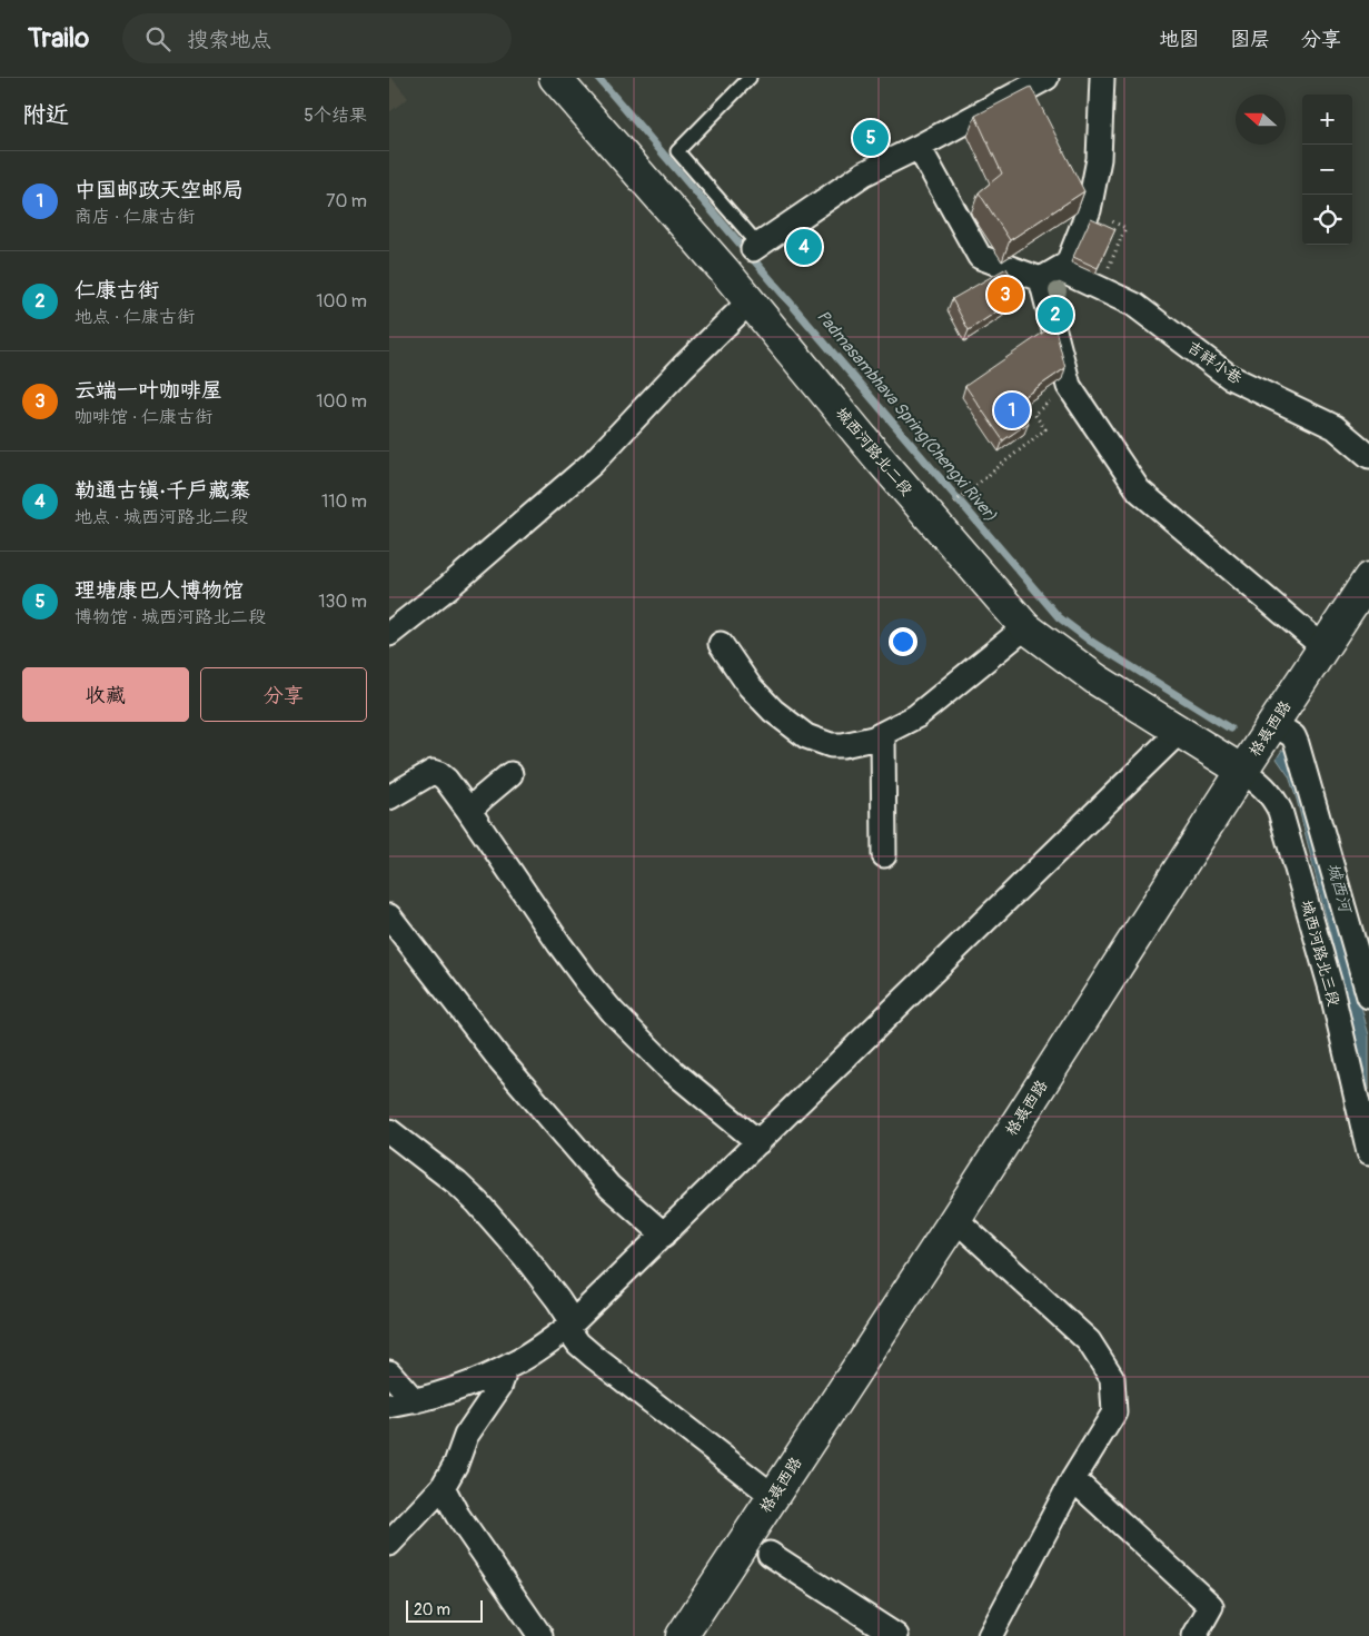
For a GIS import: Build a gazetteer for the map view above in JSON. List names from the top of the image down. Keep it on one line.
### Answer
{"streets":{"main road":["城西河路北二段","格聂西路"],"street":["吉祥小巷","城西河路北三段"]},"crossings":[["城西河路北二段","格聂西路"],["城西河路北二段","城西河路北三段"],["格聂西路","城西河路北三段"]],"water":["Padmasambhava Spring(Chengxi River)","城西河"],"scale_bar":"20 m","north":"left","page":{"header":"Trailo","search":"搜索地点","nav":["地图","图层","分享"],"heading":["附近","5个结果"],"map_buttons":["+","−"],"pins":["5","4","3","2","1"],"list":[{"mark":"1","name":"中国邮政天空邮局","note":"商店 · 仁康古街","value":"70 m"},{"mark":"2","name":"仁康古街","note":"地点 · 仁康古街","value":"100 m"},{"mark":"3","name":"云端一叶咖啡屋","note":"咖啡馆 · 仁康古街","value":"100 m"},{"mark":"4","name":"勒通古镇·千户藏寨","note":"地点 · 城西河路北二段","value":"110 m"},{"mark":"5","name":"理塘康巴人博物馆","note":"博物馆 · 城西河路北二段","value":"130 m"}],"buttons":["收藏","分享"],"scale":"20 m"}}
